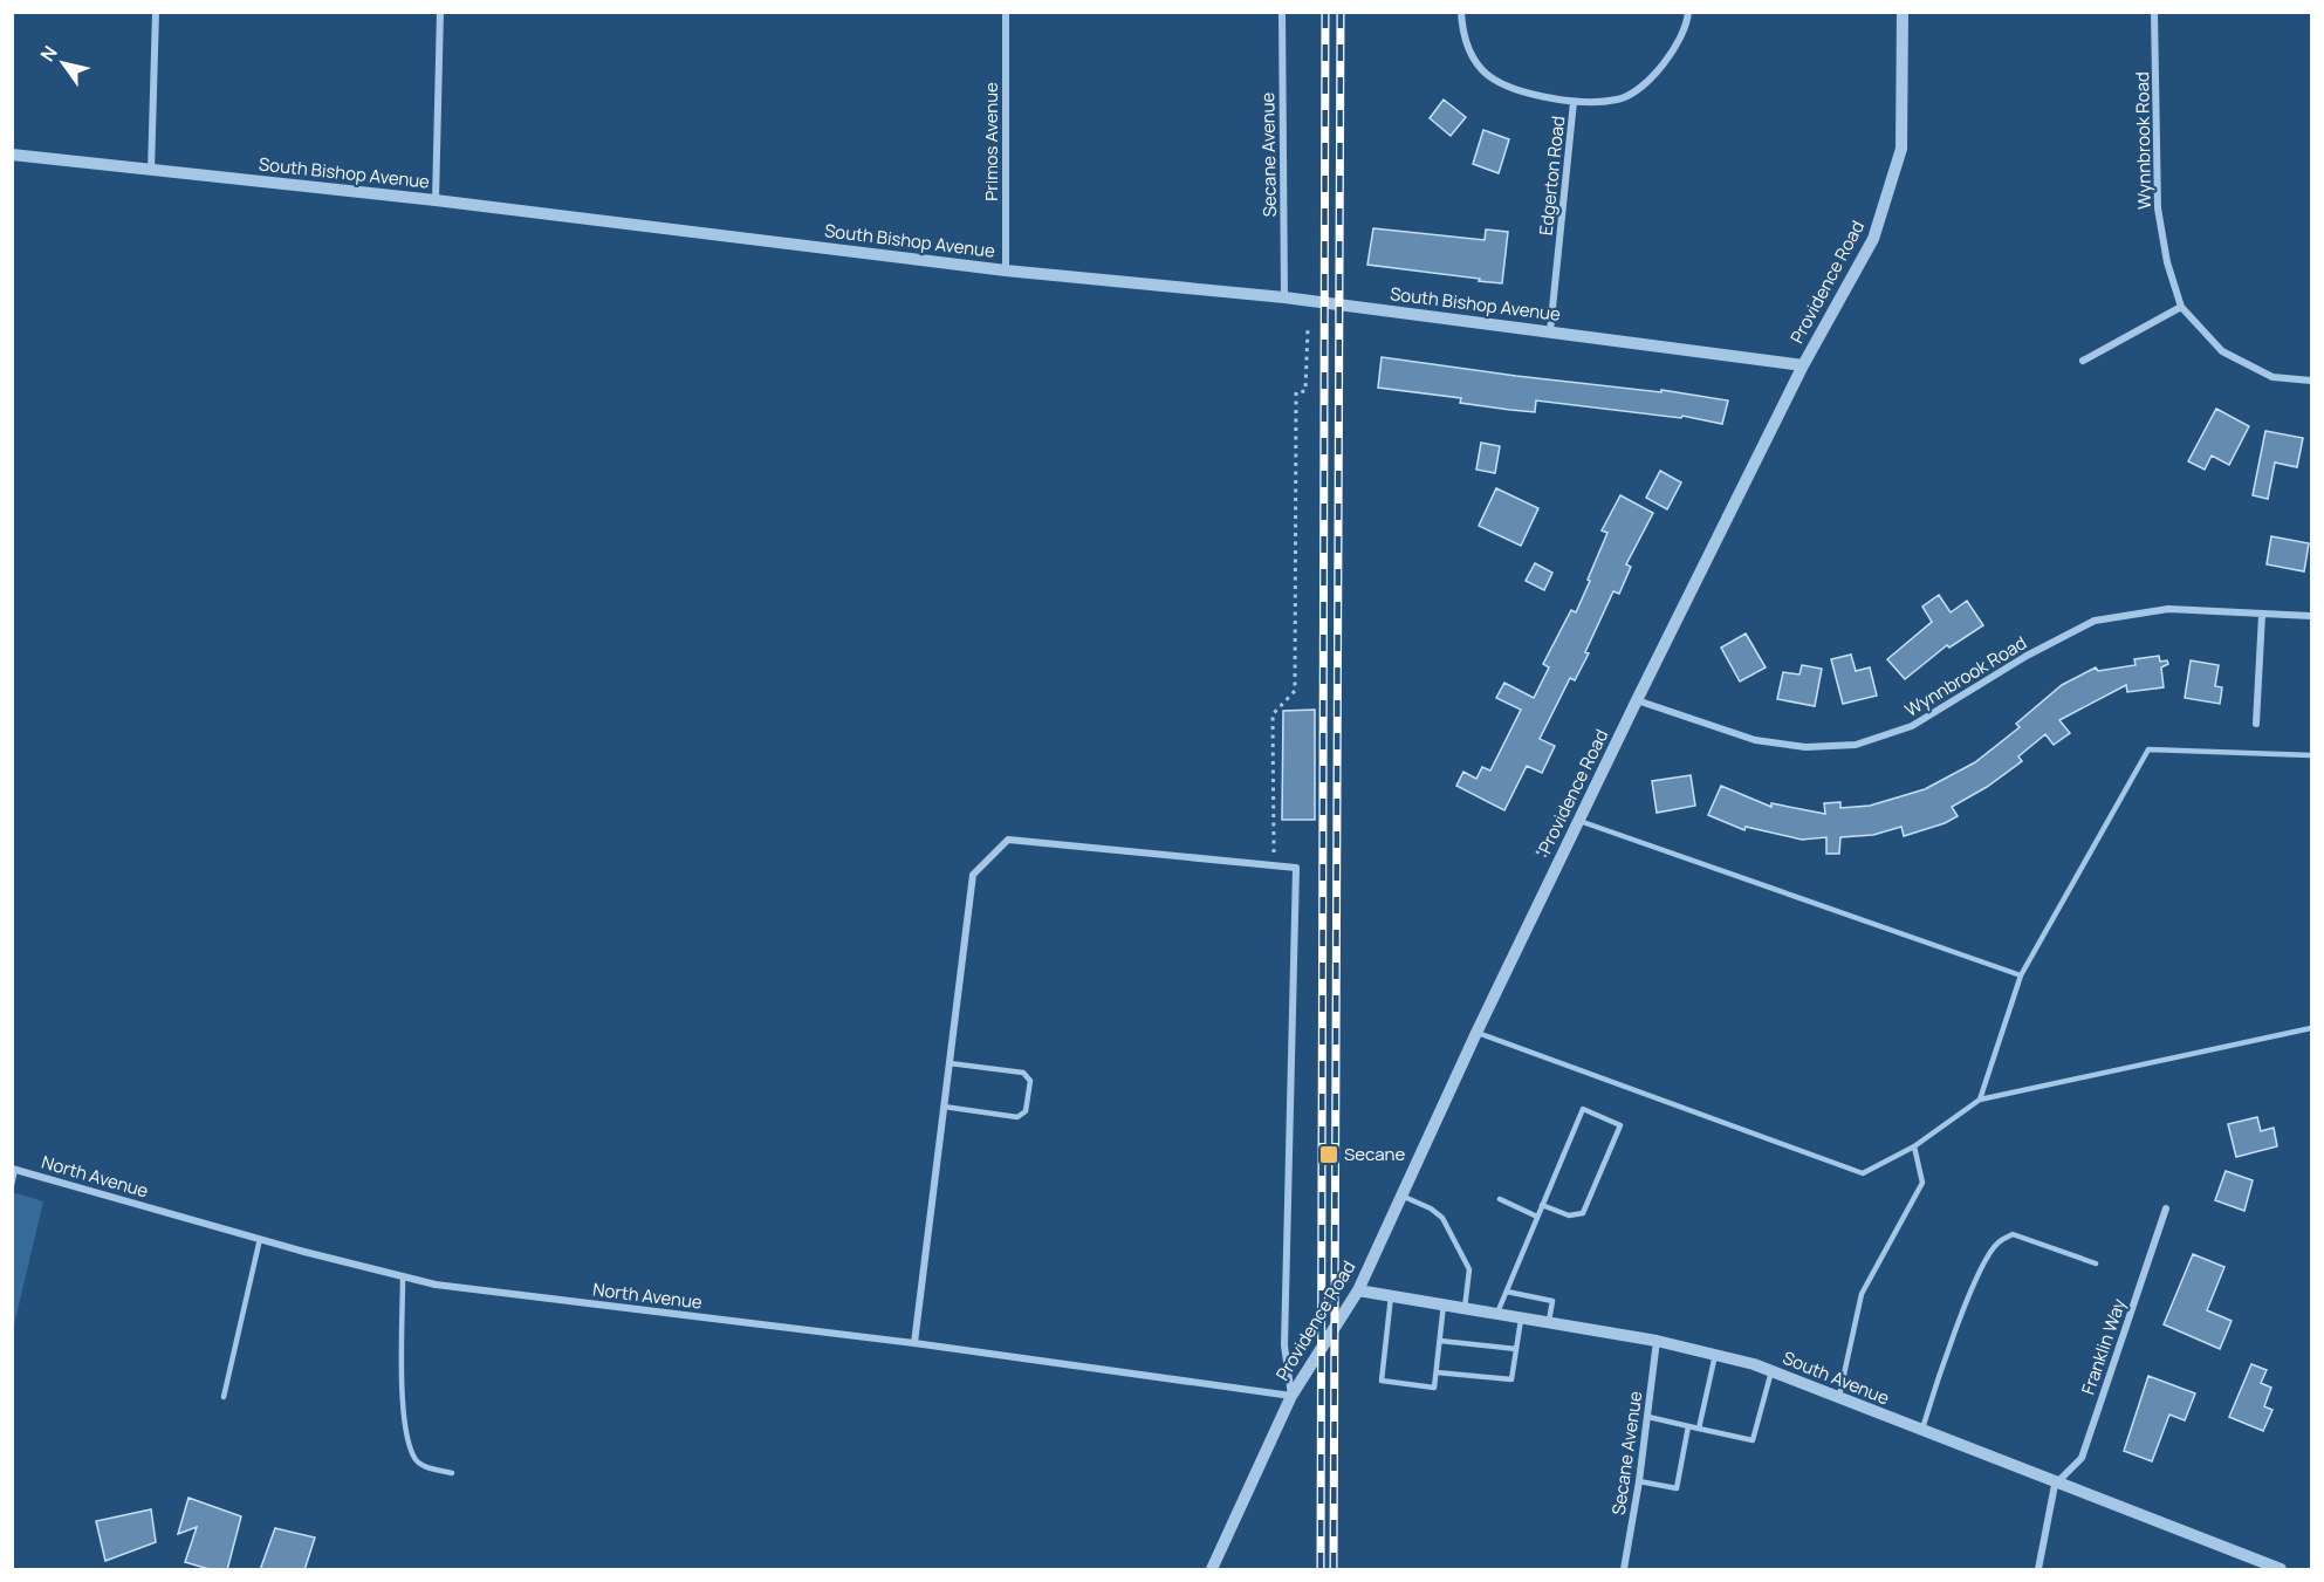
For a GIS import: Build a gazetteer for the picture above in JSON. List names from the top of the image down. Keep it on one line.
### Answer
{"streets":{"street":["Wynnbrook Road","Primos Avenue","Secane Avenue","South Bishop Avenue","Edgerton Road","Providence Road","North Avenue","Franklin Way","South Avenue"]},"crossings":[["Wynnbrook Road","Providence Road"],["Primos Avenue","South Bishop Avenue"],["Secane Avenue","South Bishop Avenue"],["Secane Avenue","South Avenue"],["South Bishop Avenue","Edgerton Road"],["South Bishop Avenue","Providence Road"],["Providence Road","North Avenue"],["Providence Road","South Avenue"],["Franklin Way","South Avenue"]],"places":{"transit":["Secane"]},"north":"top left"}
